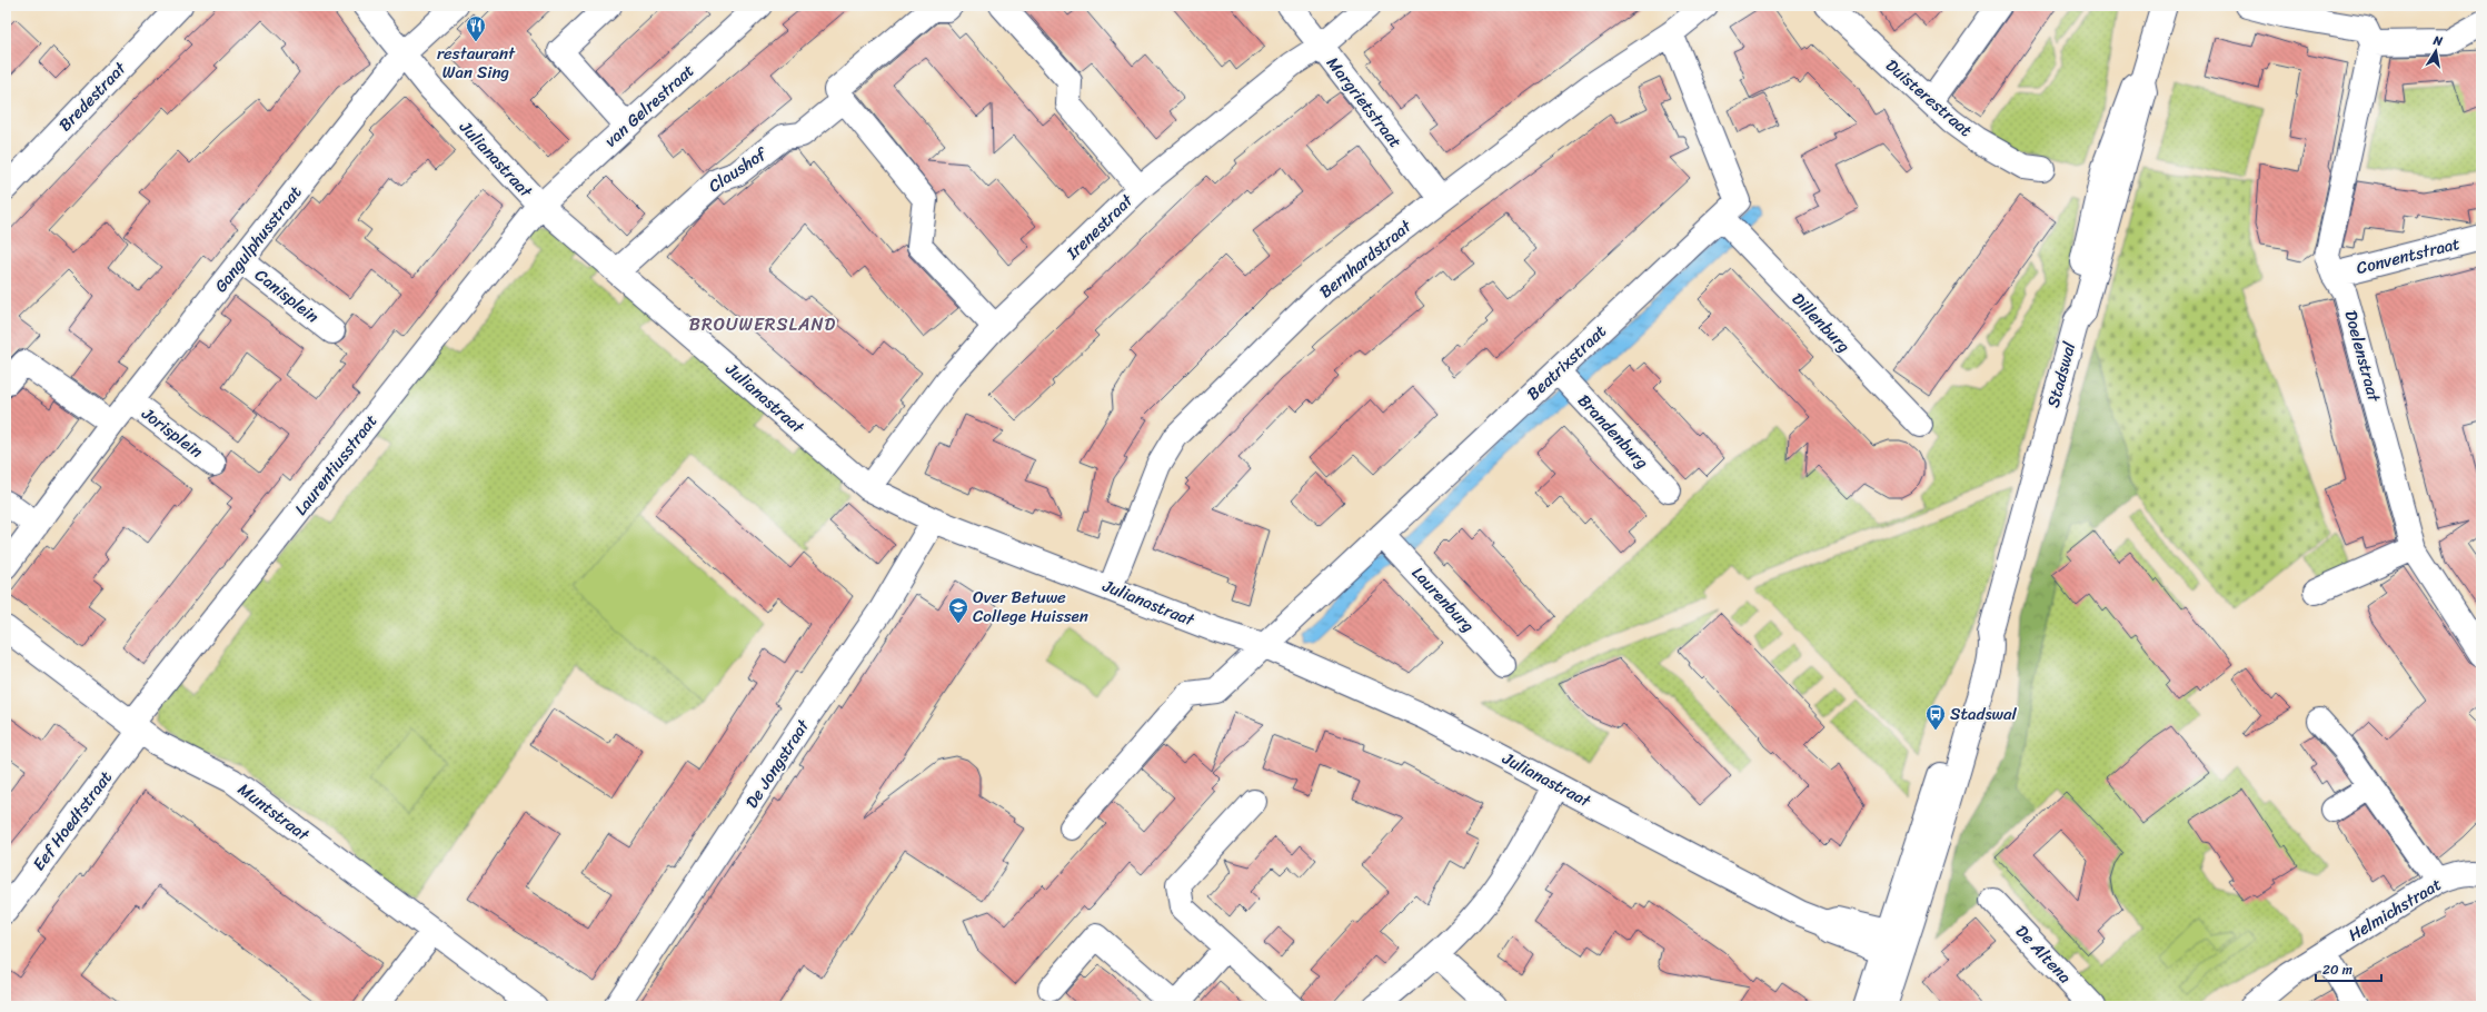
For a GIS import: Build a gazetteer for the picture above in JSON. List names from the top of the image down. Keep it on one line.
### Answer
{"streets":{"street":["Bredestraat","Duisterestraat","Margrietstraat","van Gelrestraat","Julianastraat","Claushof","Irenestraat","Gangulphusstraat","Conventstraat","Bernhardstraat","Canisplein","Dillenburg","Doelenstraat","Beatrixstraat","Stadswal","Brandenburg","Jorisplein","Laurentiusstraat","Laurenburg","De Jongstraat","Muntstraat","Eef Hoedtstraat","Helmichstraat","De Altena"]},"crossings":[["Margrietstraat","Irenestraat"],["Margrietstraat","Bernhardstraat"],["van Gelrestraat","Julianastraat"],["van Gelrestraat","Laurentiusstraat"],["Julianastraat","Claushof"],["Julianastraat","Irenestraat"],["Julianastraat","Gangulphusstraat"],["Julianastraat","Bernhardstraat"],["Julianastraat","Beatrixstraat"],["Julianastraat","Stadswal"],["Julianastraat","Laurentiusstraat"],["Julianastraat","De Jongstraat"],["Gangulphusstraat","Canisplein"],["Gangulphusstraat","Jorisplein"],["Conventstraat","Doelenstraat"],["Bernhardstraat","Beatrixstraat"],["Dillenburg","Beatrixstraat"],["Beatrixstraat","Brandenburg"],["Beatrixstraat","Laurenburg"],["Laurentiusstraat","Muntstraat"],["Laurentiusstraat","Eef Hoedtstraat"],["Muntstraat","Eef Hoedtstraat"]],"districts":["BROUWERSLAND"],"places":{"restaurant":["restaurant Wan Sing"],"school or university":["Over Betuwe College Huissen"],"bus stop":["Stadswal"]},"scale_bar":"20 m","north":"top"}
